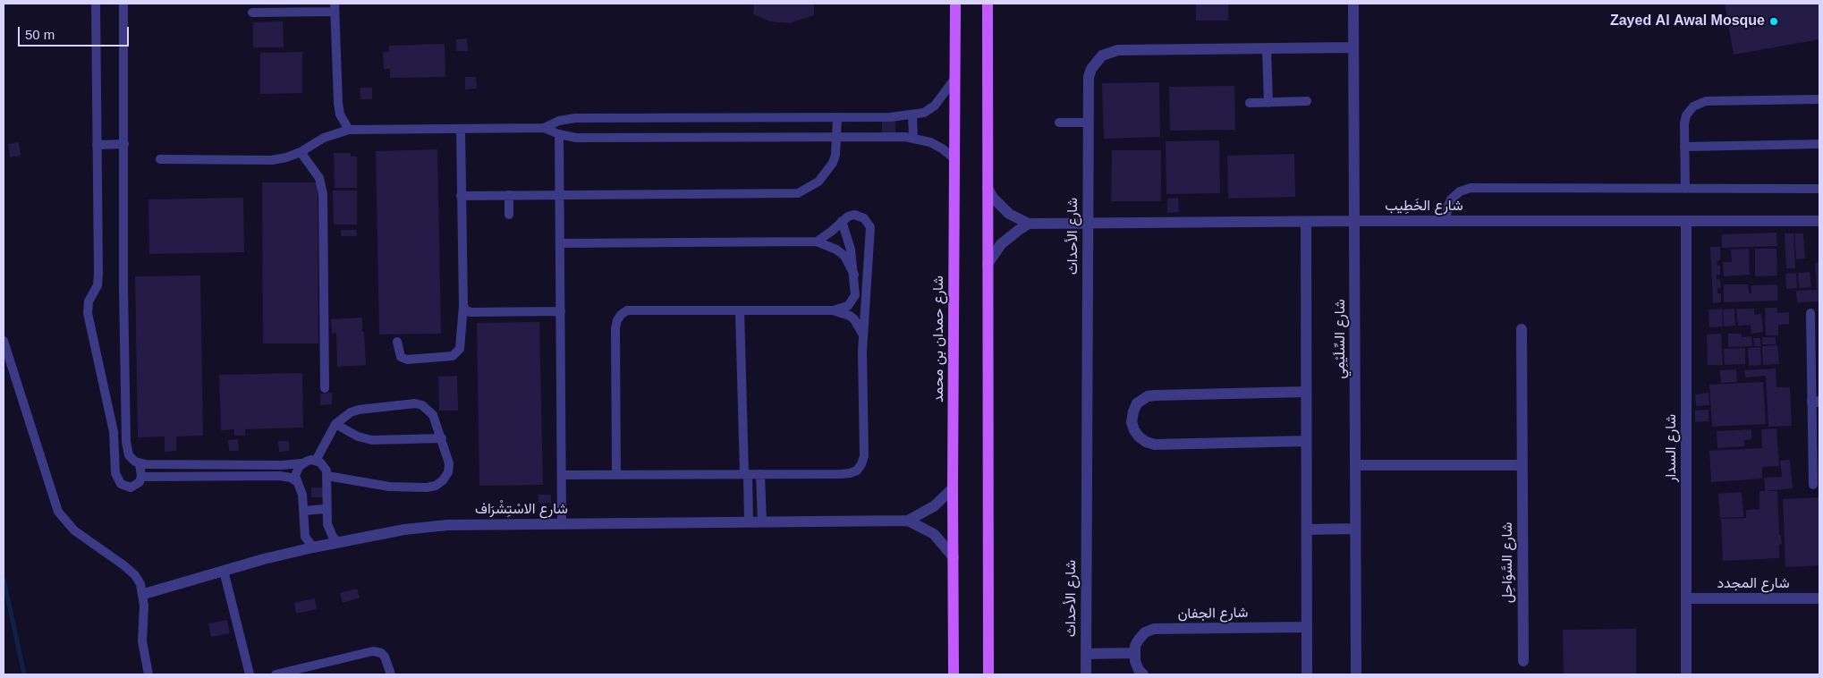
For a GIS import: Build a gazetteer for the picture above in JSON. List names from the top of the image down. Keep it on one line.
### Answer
{"streets":{"main road":["شارع حمدان بن محمد"],"street":["شارع الخَطِيب","شارع الأحداث","شارع السِّلَيْمِي","شارع السدار","شارع الاسْتِشْرَاف","شارع السَّوَاحِل","شارع المجدد","شارع الجفان"]},"crossings":[["شارع الخَطِيب","شارع الأحداث"],["شارع الخَطِيب","شارع السِّلَيْمِي"],["شارع الخَطِيب","شارع السدار"],["شارع الأحداث","شارع السِّلَيْمِي"],["شارع حمدان بن محمد","شارع الاسْتِشْرَاف"],["شارع السدار","شارع المجدد"]],"places":["Zayed Al Awal Mosque"],"scale_bar":"50 m"}
